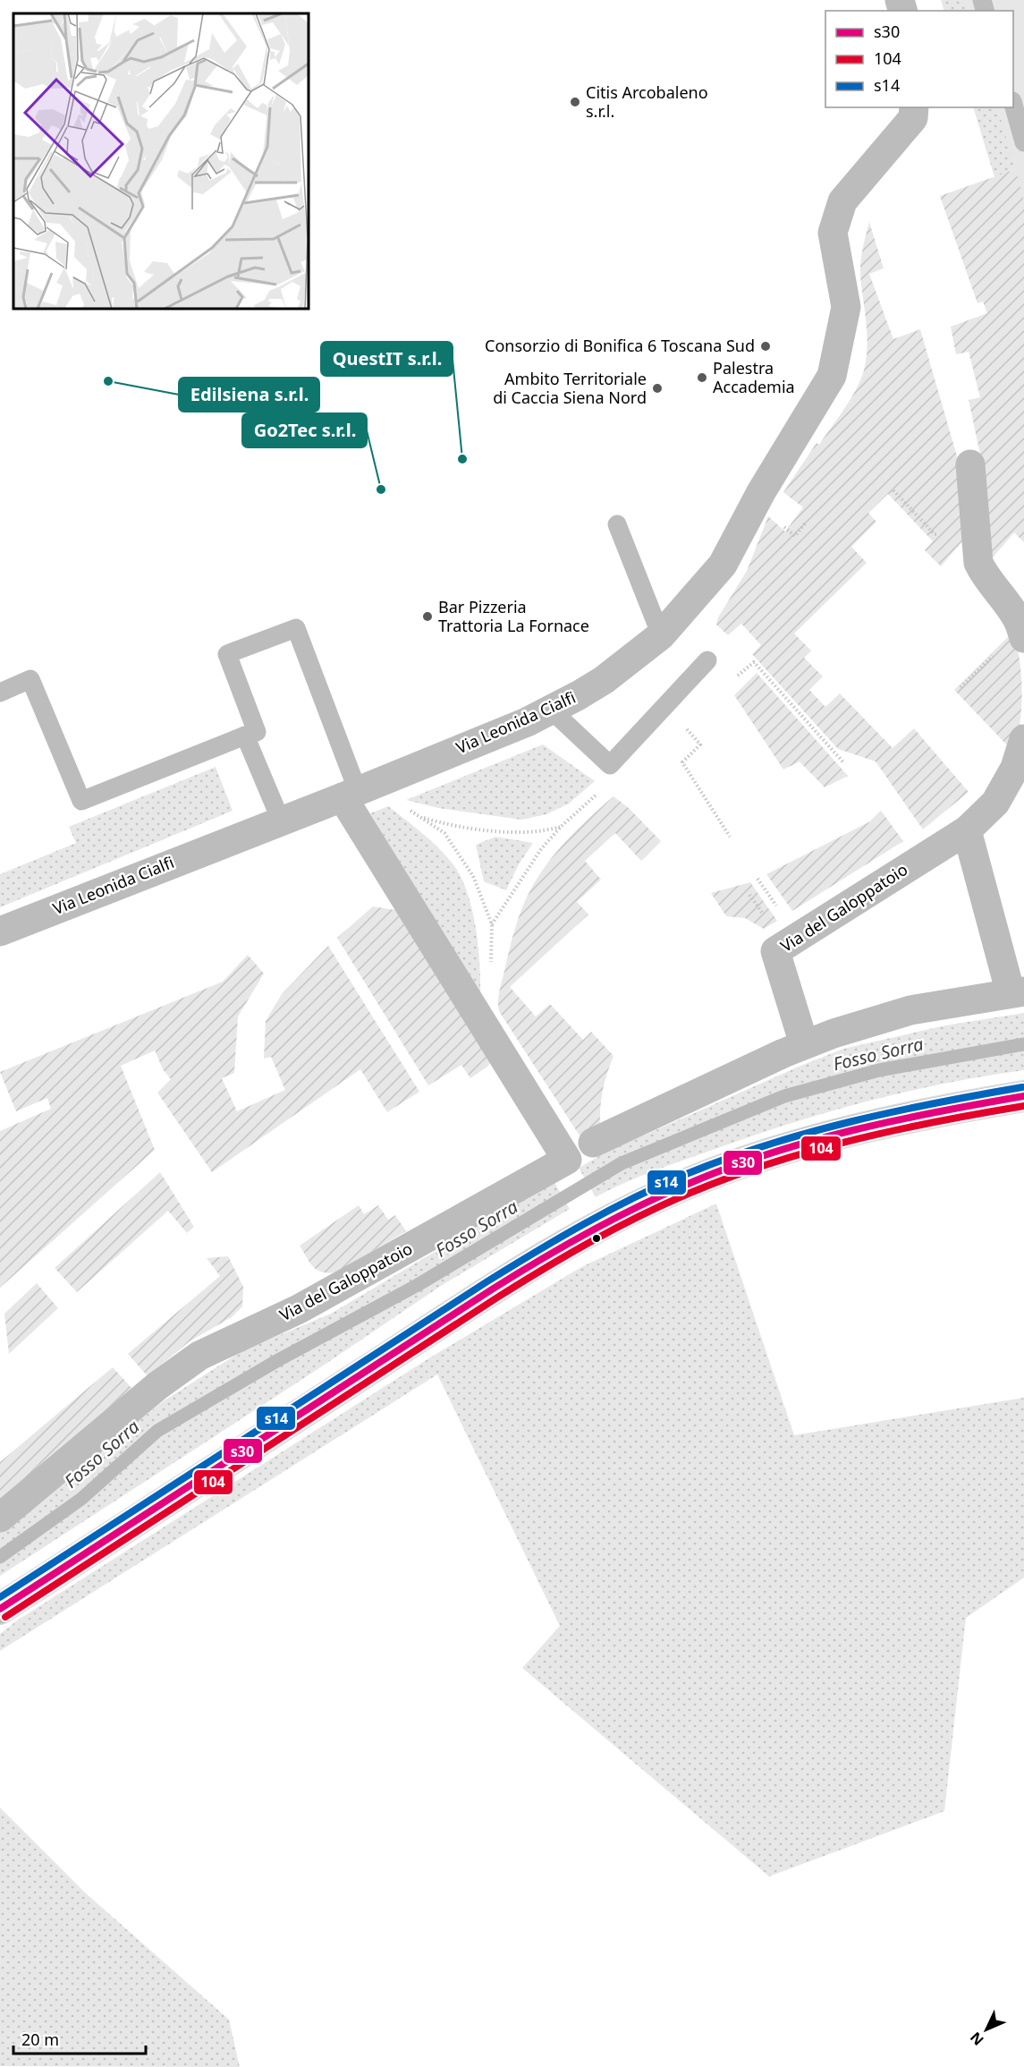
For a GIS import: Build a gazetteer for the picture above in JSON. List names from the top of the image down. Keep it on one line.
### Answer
{"streets":{"street":["Via Leonida Cialfi","Via del Galoppatoio"]},"crossings":[["Via Leonida Cialfi","Via del Galoppatoio"]],"water":["Fosso Sorra"],"places":["Citis Arcobaleno s.r.l.","Consorzio di Bonifica 6 Toscana Sud","Palestra Accademia","Edilsiena s.r.l.","Ambito Territoriale di Caccia Siena Nord","QuestIT s.r.l.","Go2Tec s.r.l.","Bar Pizzeria Trattoria La Fornace"],"lines":["transit line s14","transit line s30","transit line 104"],"legend":["s30","104","s14"],"scale_bar":"20 m","north":"bottom left"}
